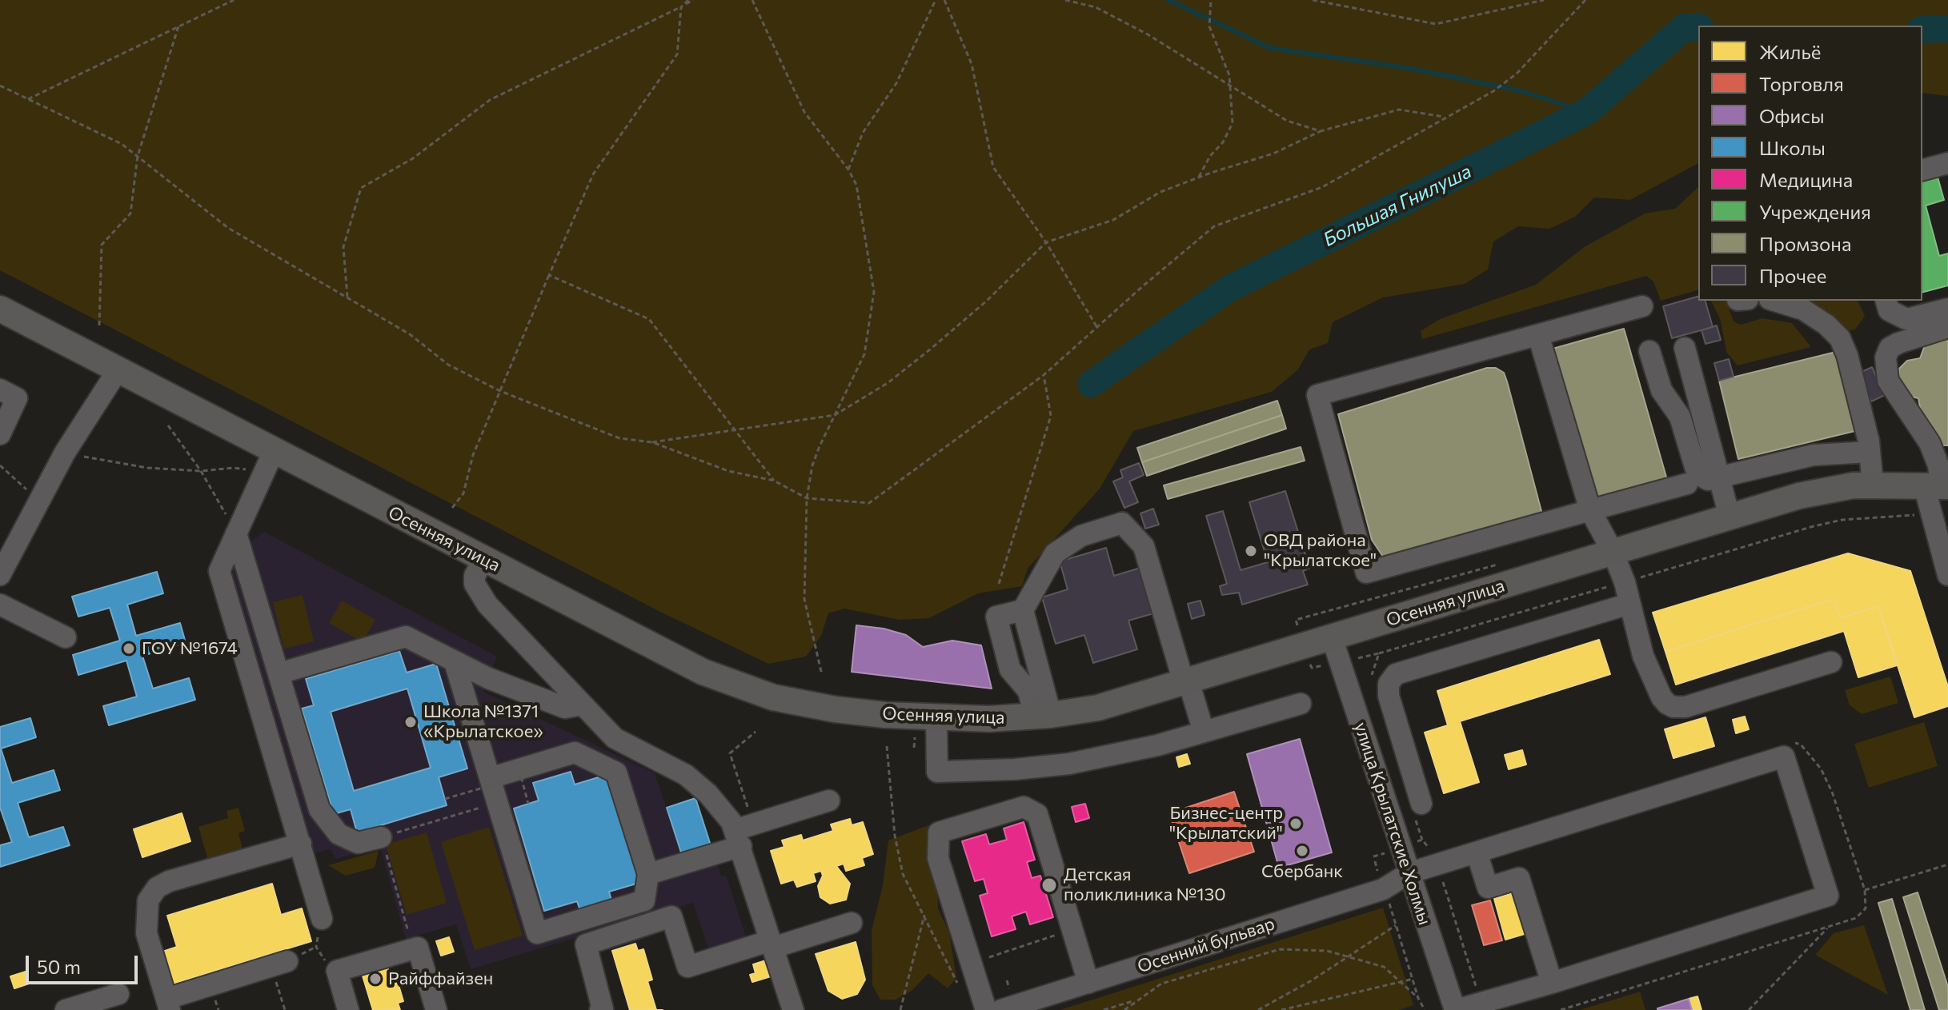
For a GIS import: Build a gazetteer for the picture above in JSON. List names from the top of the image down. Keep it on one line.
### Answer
{"streets":{"main road":["Осенняя улица"],"street":["улица Крылатские Холмы","Осенний бульвар"]},"crossings":[["Осенняя улица","улица Крылатские Холмы"],["улица Крылатские Холмы","Осенний бульвар"]],"water":["Большая Гнилуша"],"places":["ОВД района \"Крылатское\"","ГОУ №1674","Школа №1371 «Крылатское»","Бизнес-центр \"Крылатский\"","Сбербанк","Детская поликлиника №130","Райффайзен"],"legend":["Жильё","Торговля","Офисы","Школы","Медицина","Учреждения","Промзона","Прочее"],"scale_bar":"50 m"}
